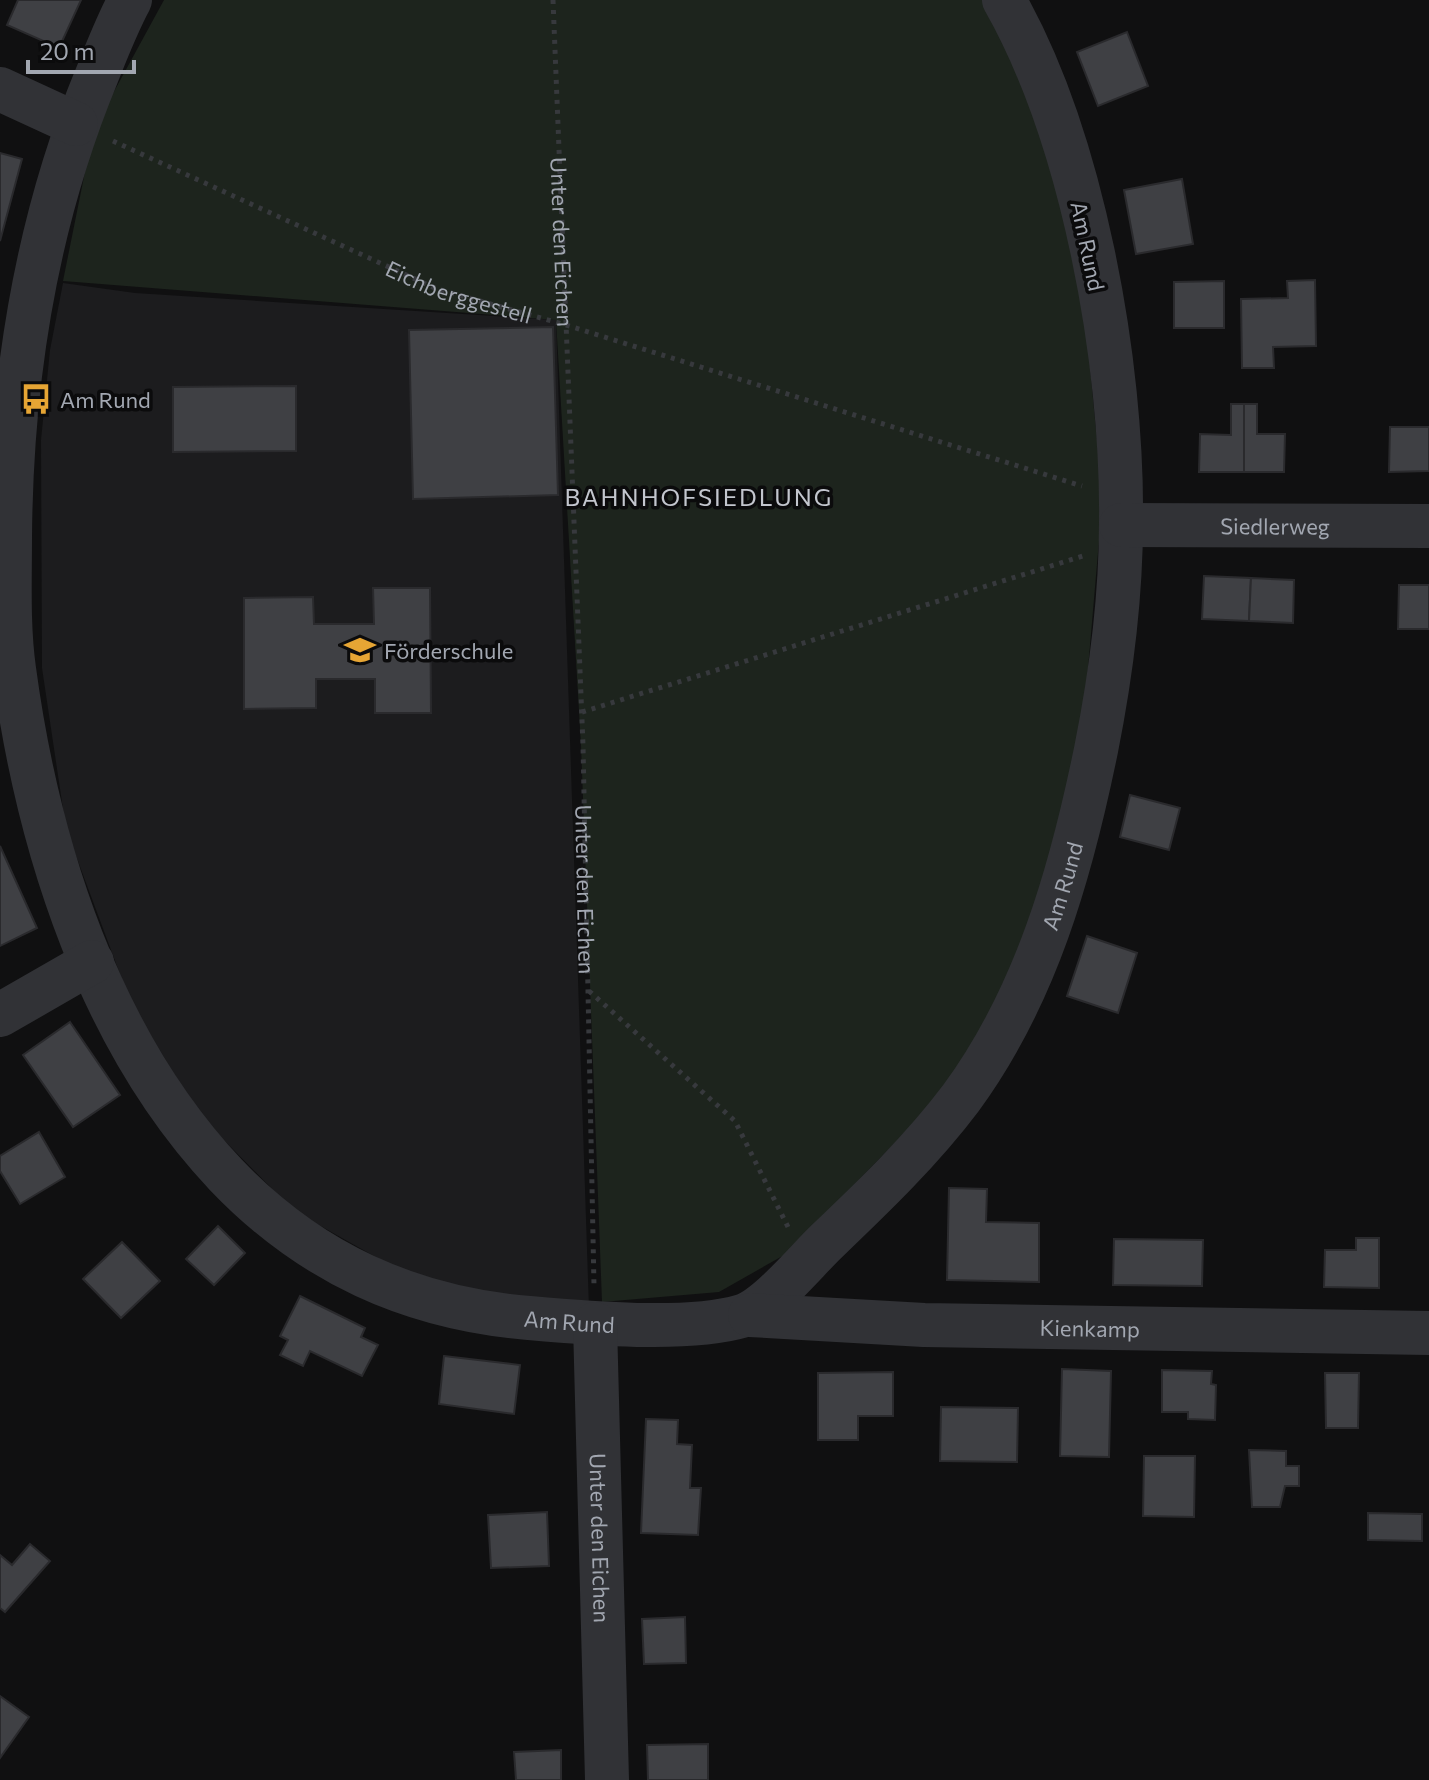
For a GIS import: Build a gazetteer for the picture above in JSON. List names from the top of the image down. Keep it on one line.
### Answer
{"streets":{"street":["Unter den Eichen","Am Rund","Siedlerweg","Kienkamp"],"path":["Eichberggestell"]},"crossings":[["Unter den Eichen","Am Rund"],["Unter den Eichen","Eichberggestell"],["Am Rund","Eichberggestell"],["Am Rund","Siedlerweg"],["Am Rund","Kienkamp"],["Eichberggestell","Siedlerweg"]],"districts":["BAHNHOFSIEDLUNG"],"places":{"bus stop":["Am Rund"],"school or university":["Förderschule"]},"scale_bar":"20 m"}
